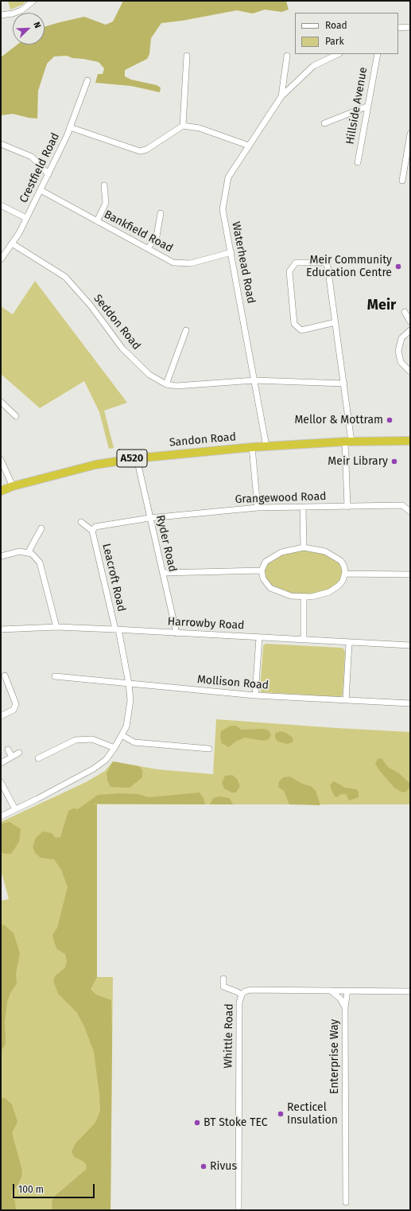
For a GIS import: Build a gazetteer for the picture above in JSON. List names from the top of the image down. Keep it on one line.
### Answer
{"streets":{"highway":["Sandon Road","A520"],"street":["Hillside Avenue","Crestfield Road","Bankfield Road","Waterhead Road","Seddon Road","Grangewood Road","Ryder Road","Leacroft Road","Harrowby Road","Mollison Road","Whittle Road","Enterprise Way"]},"crossings":[["Crestfield Road","Bankfield Road"],["Crestfield Road","Seddon Road"],["Bankfield Road","Waterhead Road"],["Waterhead Road","Seddon Road"],["Waterhead Road","Sandon Road"],["Sandon Road","Ryder Road"],["Grangewood Road","Ryder Road"],["Ryder Road","Harrowby Road"],["Leacroft Road","Harrowby Road"],["Leacroft Road","Mollison Road"],["Whittle Road","Enterprise Way"]],"districts":["Meir"],"places":["Meir Community Education Centre","Mellor & Mottram","Meir Library","Recticel Insulation","BT Stoke TEC","Rivus"],"legend":["Road","Park"],"scale_bar":"100 m","north":"top right"}
